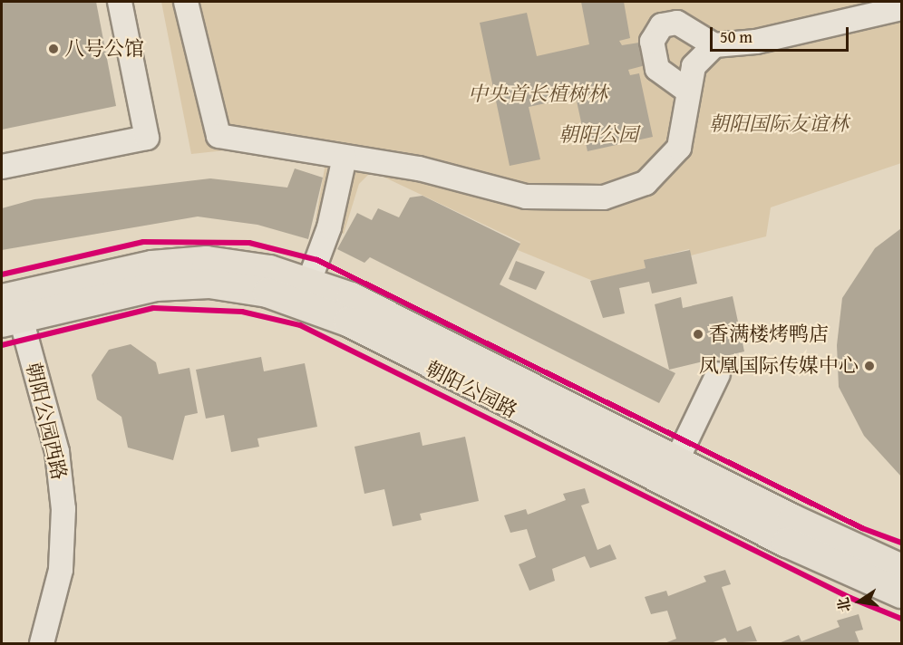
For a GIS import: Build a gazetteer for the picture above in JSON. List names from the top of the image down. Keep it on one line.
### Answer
{"streets":{"main road":["朝阳公园路"],"street":["朝阳公园西路"]},"crossings":[["朝阳公园路","朝阳公园西路"]],"parks":["中央首长植树林","朝阳国际友谊林","朝阳公园"],"places":["八号公馆","香满楼烤鸭店","凤凰国际传媒中心"],"scale_bar":"50 m","north":"left"}
